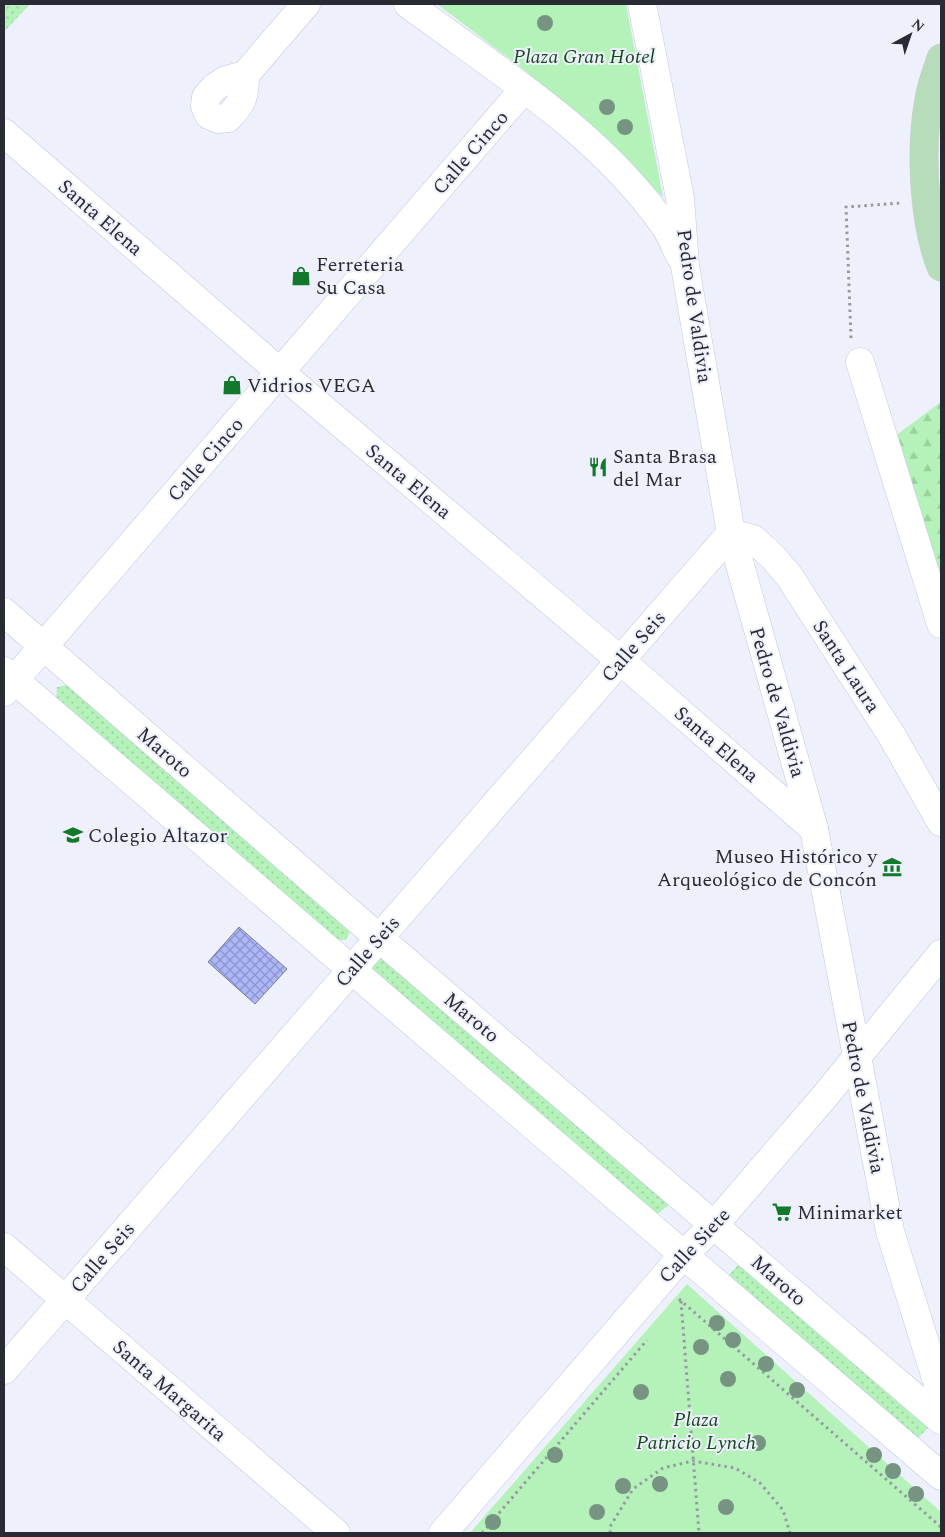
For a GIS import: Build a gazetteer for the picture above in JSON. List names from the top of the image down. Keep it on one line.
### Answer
{"streets":{"street":["Calle Cinco","Santa Elena","Pedro de Valdivia","Calle Seis","Santa Laura","Maroto","Calle Siete","Santa Margarita"]},"crossings":[["Calle Cinco","Santa Elena"],["Calle Cinco","Maroto"],["Santa Elena","Pedro de Valdivia"],["Santa Elena","Calle Seis"],["Pedro de Valdivia","Calle Seis"],["Pedro de Valdivia","Santa Laura"],["Pedro de Valdivia","Calle Siete"],["Calle Seis","Santa Laura"],["Calle Seis","Maroto"],["Calle Seis","Santa Margarita"],["Maroto","Calle Siete"]],"parks":["Plaza Gran Hotel","Plaza Patricio Lynch"],"places":{"shop":["Ferreteria Su Casa","Vidrios VEGA"],"restaurant":["Santa Brasa del Mar"],"school or university":["Colegio Altazor"],"museum":["Museo Histórico y Arqueológico de Concón"],"supermarket":["Minimarket"]},"north":"top right"}
